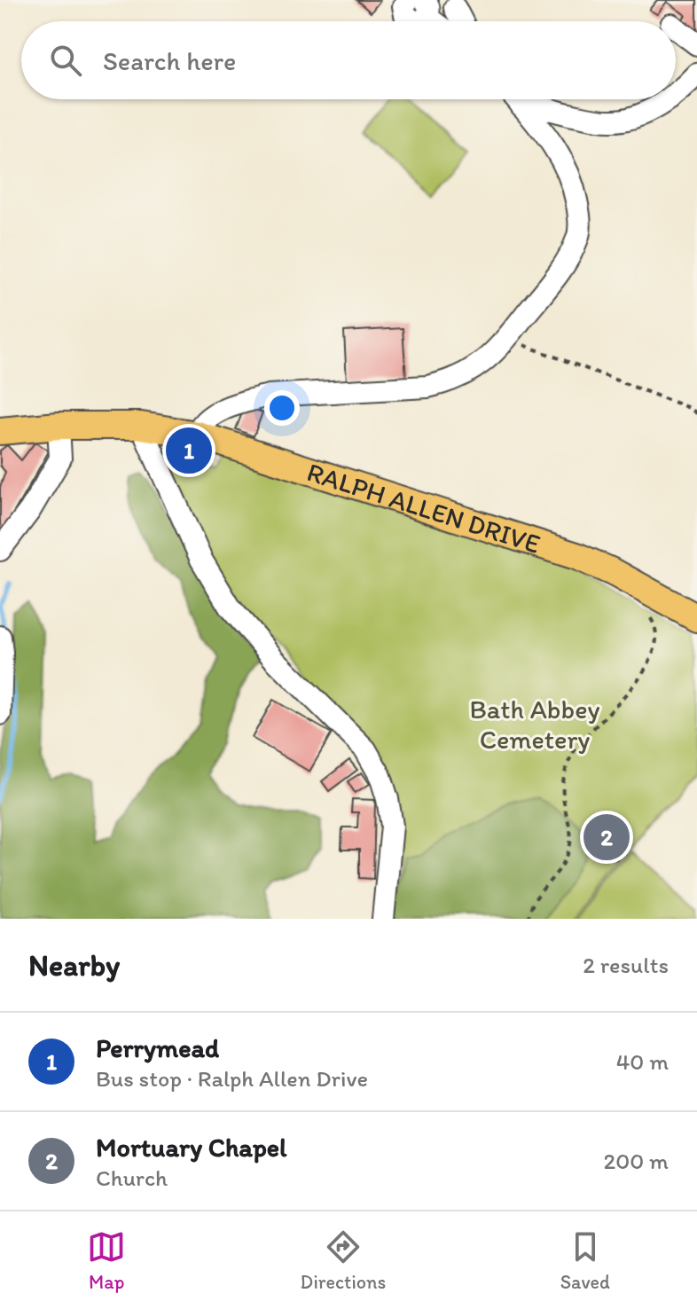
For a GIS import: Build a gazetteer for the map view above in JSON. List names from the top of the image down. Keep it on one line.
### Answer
{"streets":{"main road":["RALPH ALLEN DRIVE"]},"parks":["Bath Abbey Cemetery"],"page":{"search":"Search here","pins":["1","2"],"heading":["Nearby","2 results"],"list":[{"mark":"1","name":"Perrymead","note":"Bus stop · Ralph Allen Drive","value":"40 m"},{"mark":"2","name":"Mortuary Chapel","note":"Church","value":"200 m"}],"nav":["Map","Directions","Saved"]}}
